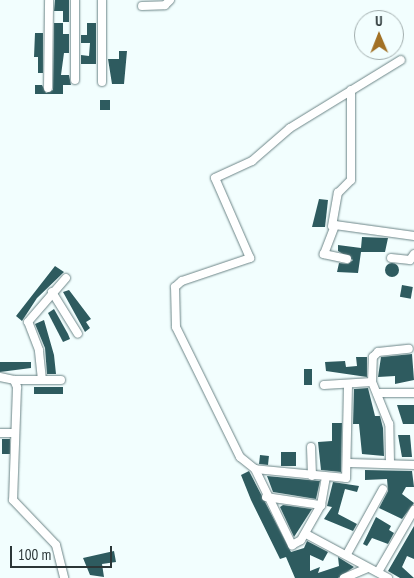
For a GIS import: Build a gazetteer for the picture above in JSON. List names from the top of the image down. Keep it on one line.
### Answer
{"scale_bar":"100 m","north":"top"}
